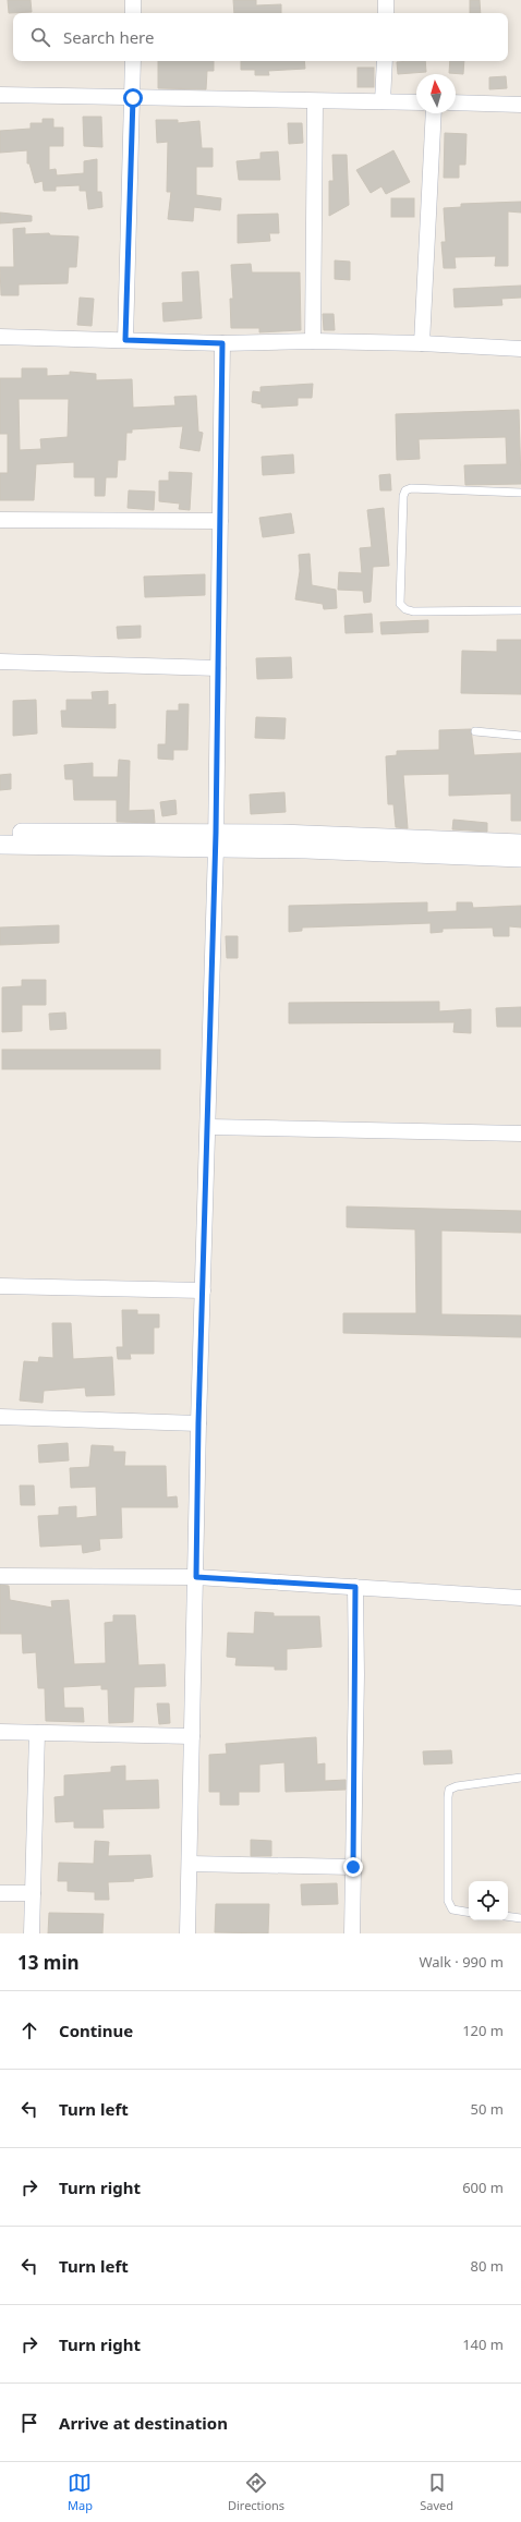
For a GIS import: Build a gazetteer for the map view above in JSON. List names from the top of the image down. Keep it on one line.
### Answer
{"north":"top","page":{"search":"Search here","heading":["13 min","Walk · 990 m"],"list":[["Continue","120 m"],["Turn left","50 m"],["Turn right","600 m"],["Turn left","80 m"],["Turn right","140 m"],"Arrive at destination"],"nav":["Map","Directions","Saved"]}}
